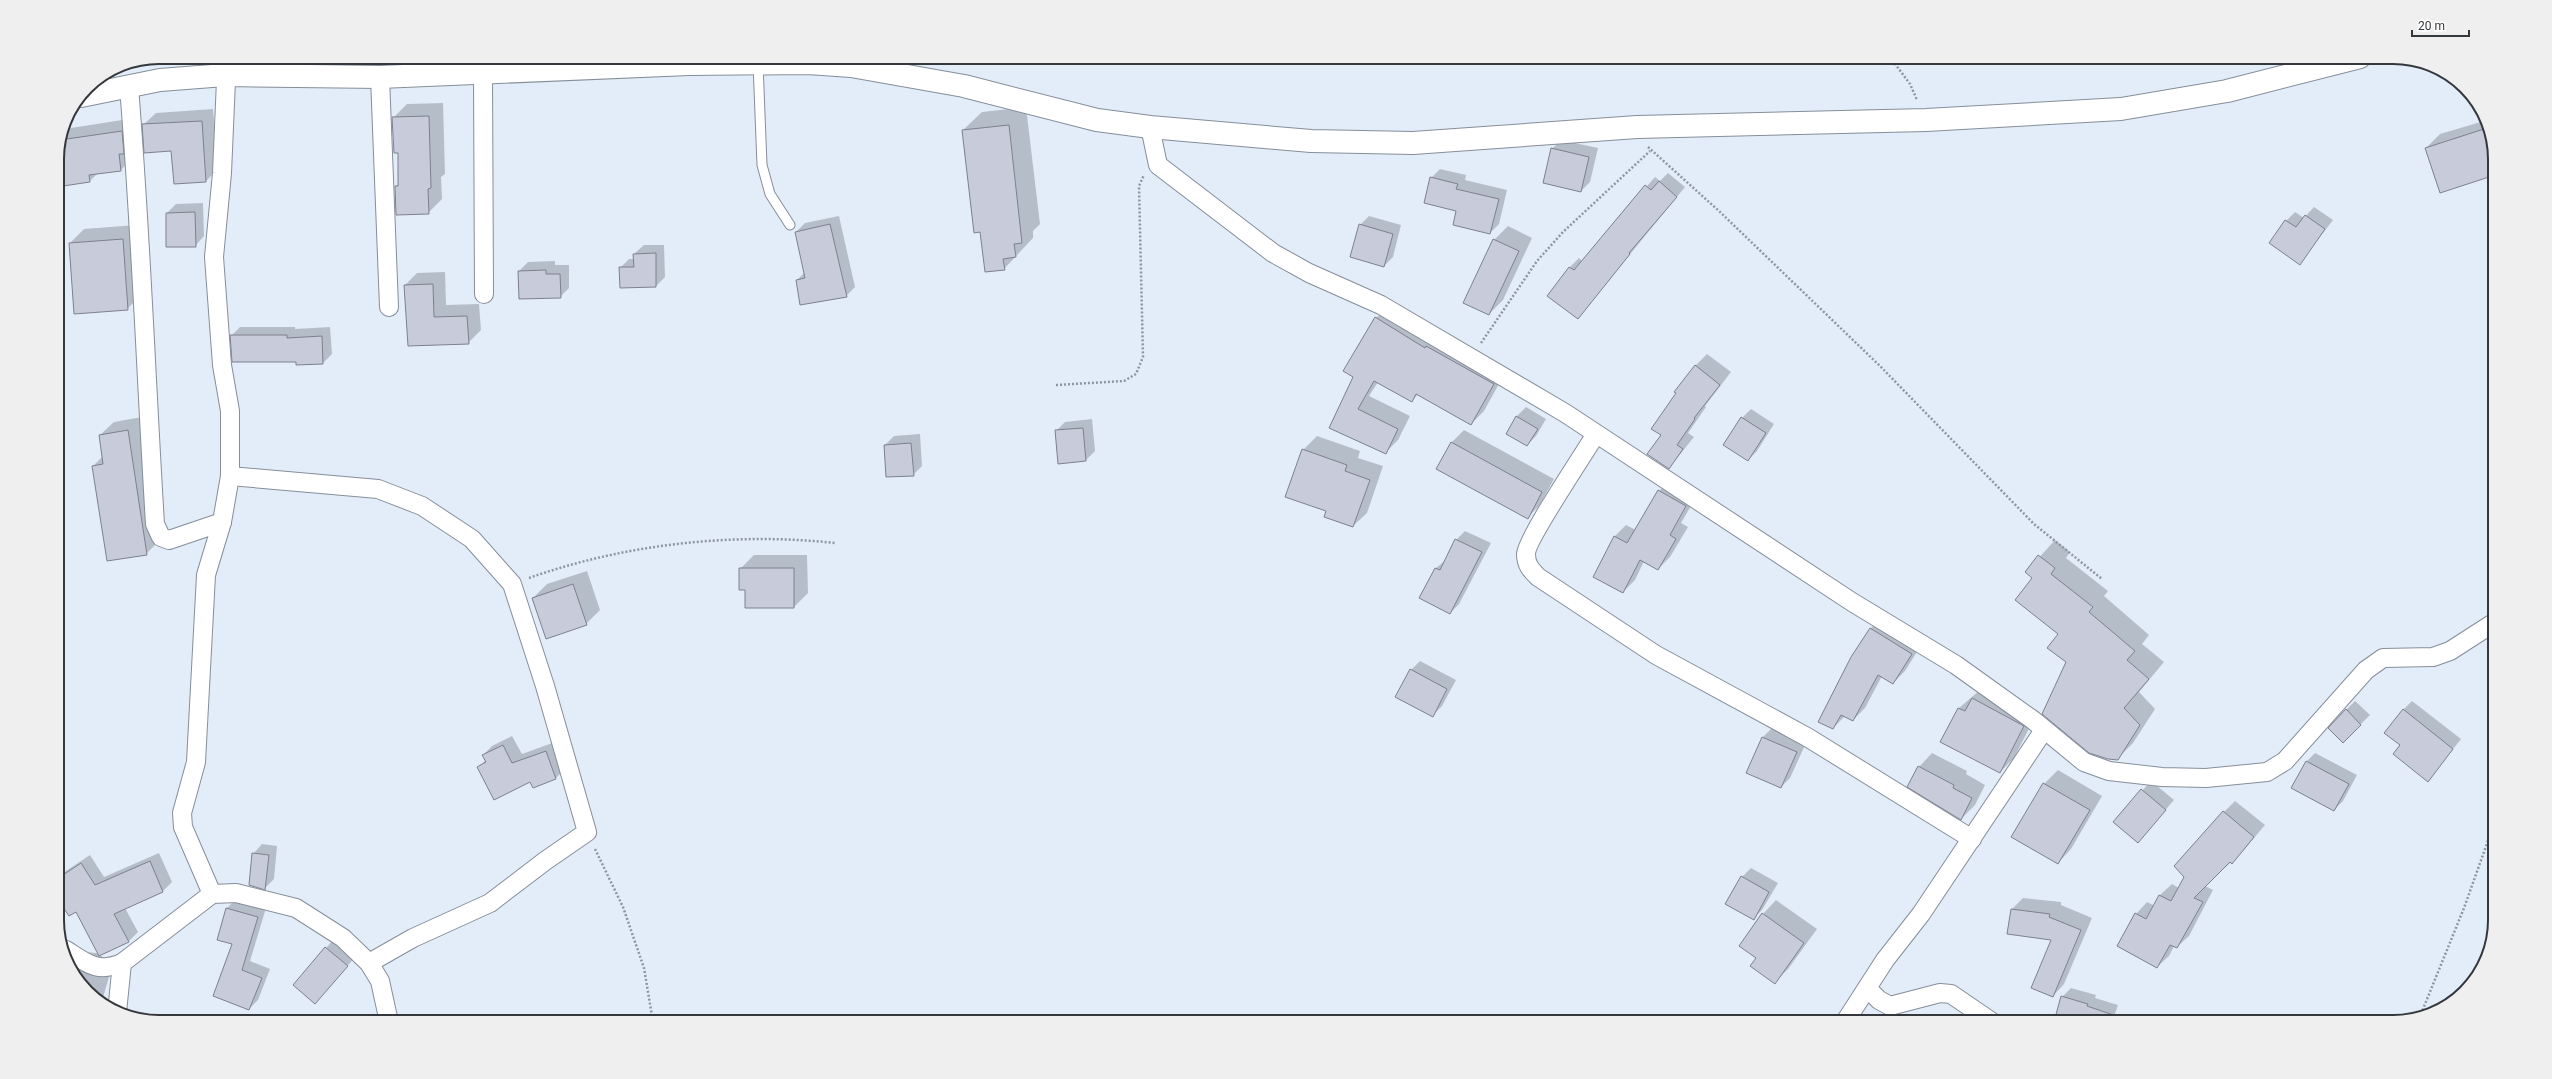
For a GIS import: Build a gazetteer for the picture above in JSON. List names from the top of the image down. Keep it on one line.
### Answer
{"scale_bar":"20 m"}
